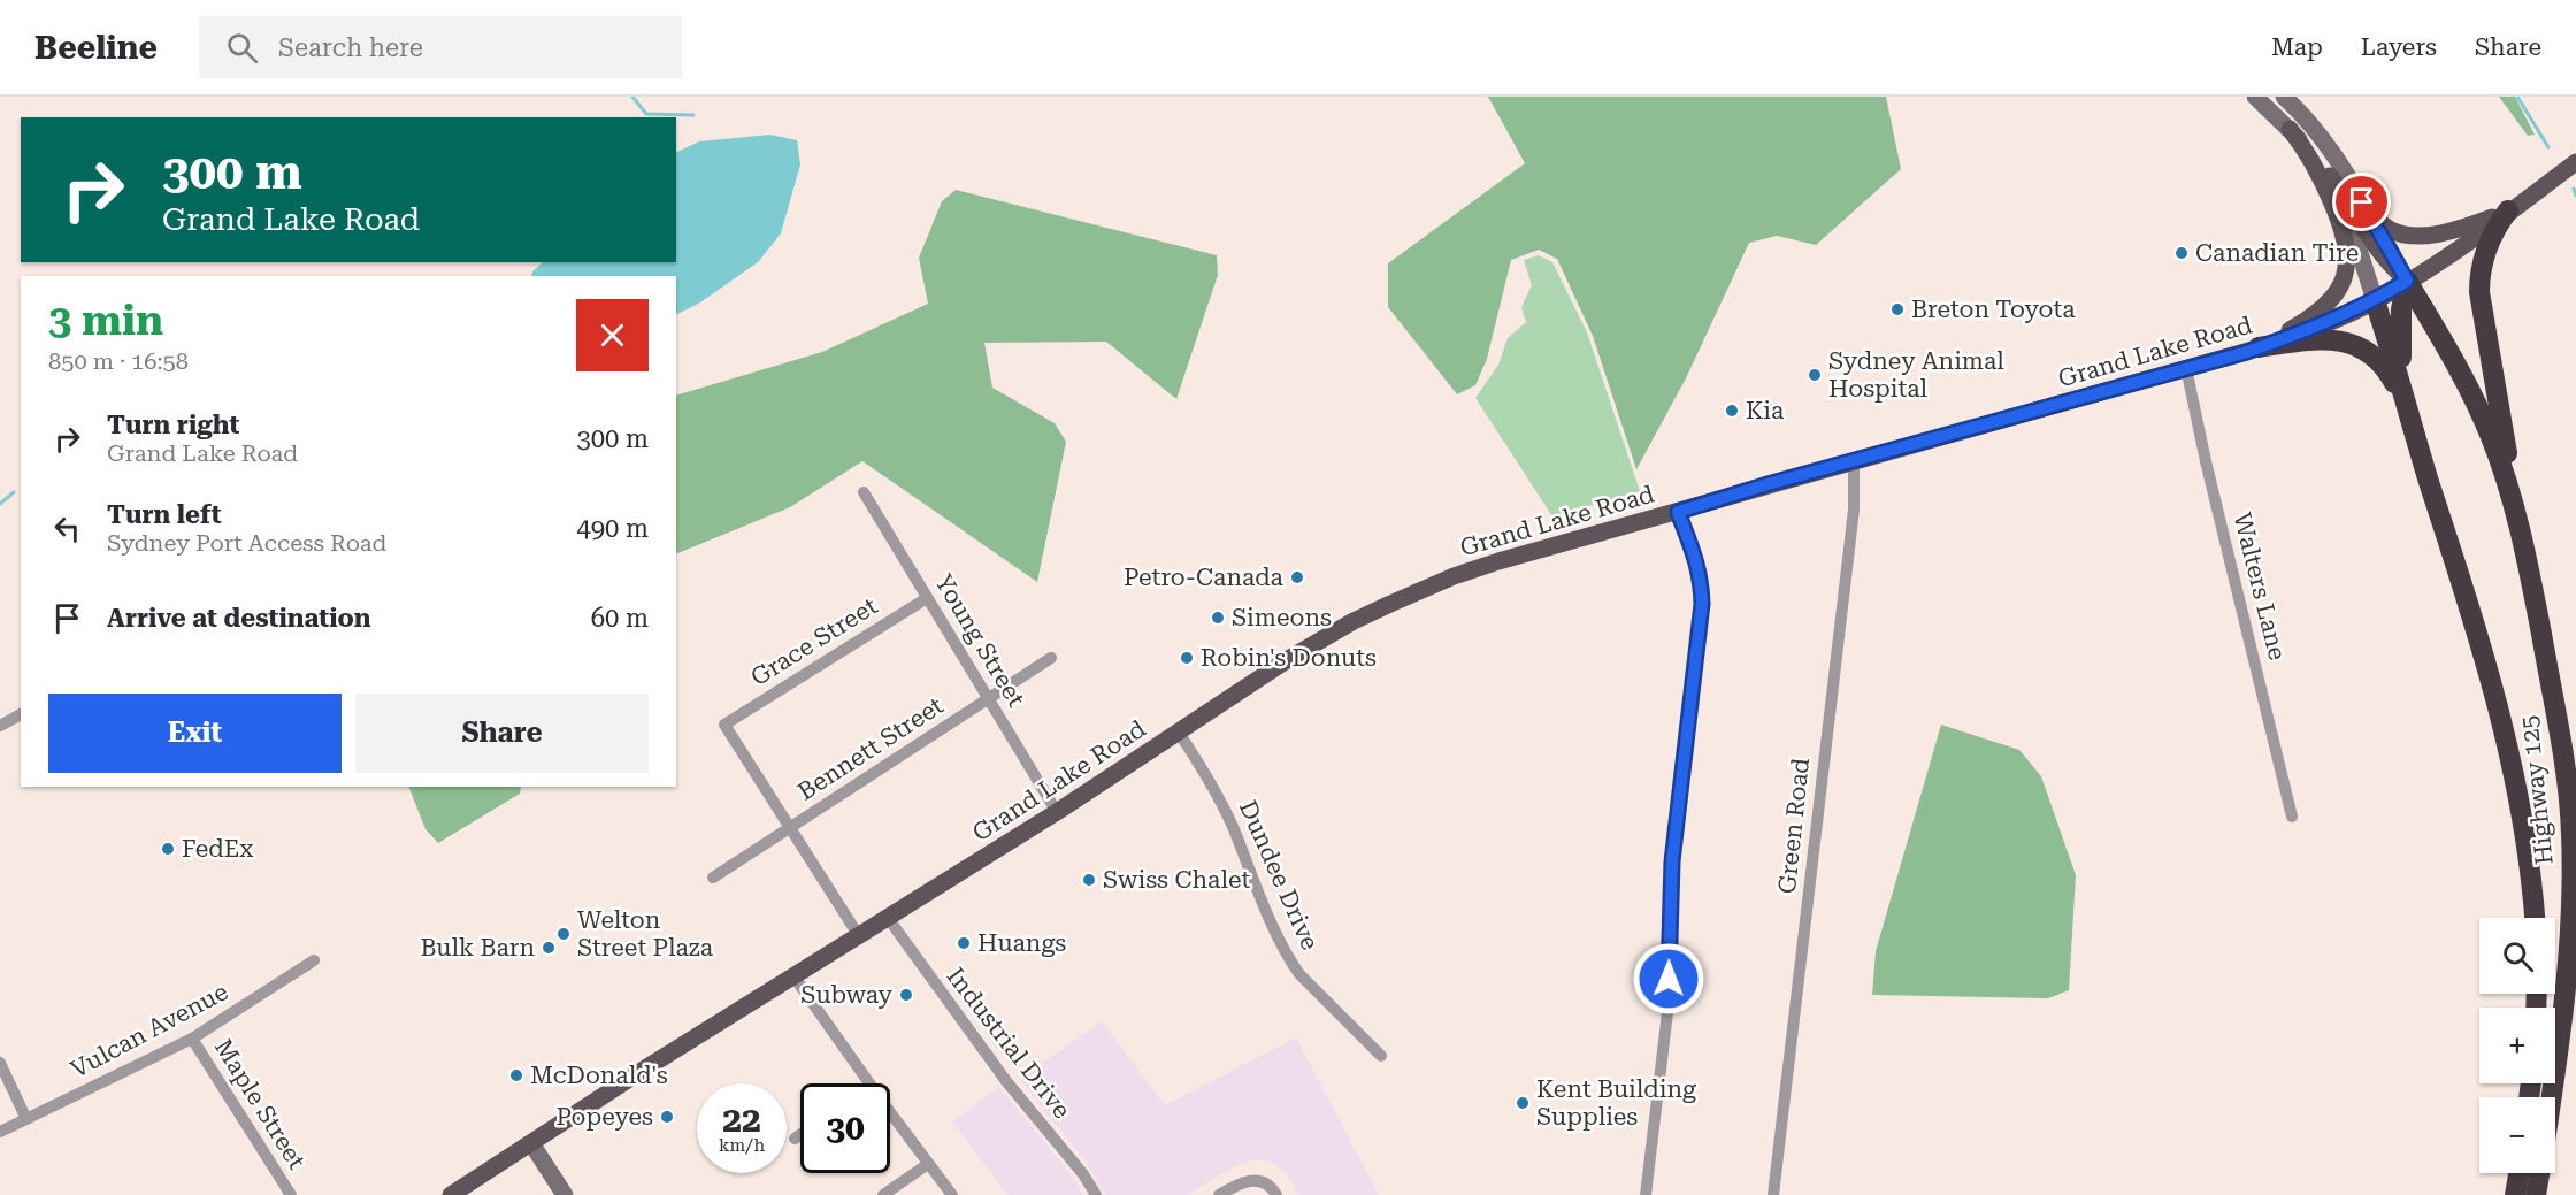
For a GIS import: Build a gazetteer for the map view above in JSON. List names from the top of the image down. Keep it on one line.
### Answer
{"streets":{"highway":["Highway 125"],"main road":["Grand Lake Road"],"street":["Walters Lane","Young Street","Grace Street","Bennett Street","Green Road","Dundee Drive","Vulcan Avenue","Industrial Drive","Maple Street"]},"crossings":[["Grand Lake Road","Walters Lane"],["Grand Lake Road","Young Street"],["Grand Lake Road","Highway 125"],["Grand Lake Road","Green Road"],["Grand Lake Road","Dundee Drive"],["Grand Lake Road","Industrial Drive"],["Young Street","Grace Street"],["Young Street","Bennett Street"],["Grace Street","Bennett Street"],["Vulcan Avenue","Maple Street"]],"places":["Canadian Tire","Breton Toyota","Sydney Animal Hospital","Kia","Petro-Canada","Simeons","Robin's Donuts","FedEx","Swiss Chalet","Welton Street Plaza","Huangs","Bulk Barn","Subway","McDonald's","Kent Building Supplies","Popeyes"],"page":{"header":"Beeline","search":"Search here","nav":["Map","Layers","Share"],"turn":["300 m","Grand Lake Road"],"heading":["3 min","850 m · 16:58"],"list":[{"name":"Turn right","note":"Grand Lake Road","value":"300 m"},{"name":"Turn left","note":"Sydney Port Access Road","value":"490 m"},{"name":"Arrive at destination","value":"60 m"}],"buttons":["Exit","Share"],"map_buttons":["+","−"],"speed":"22 km/h","limit":"30"}}
